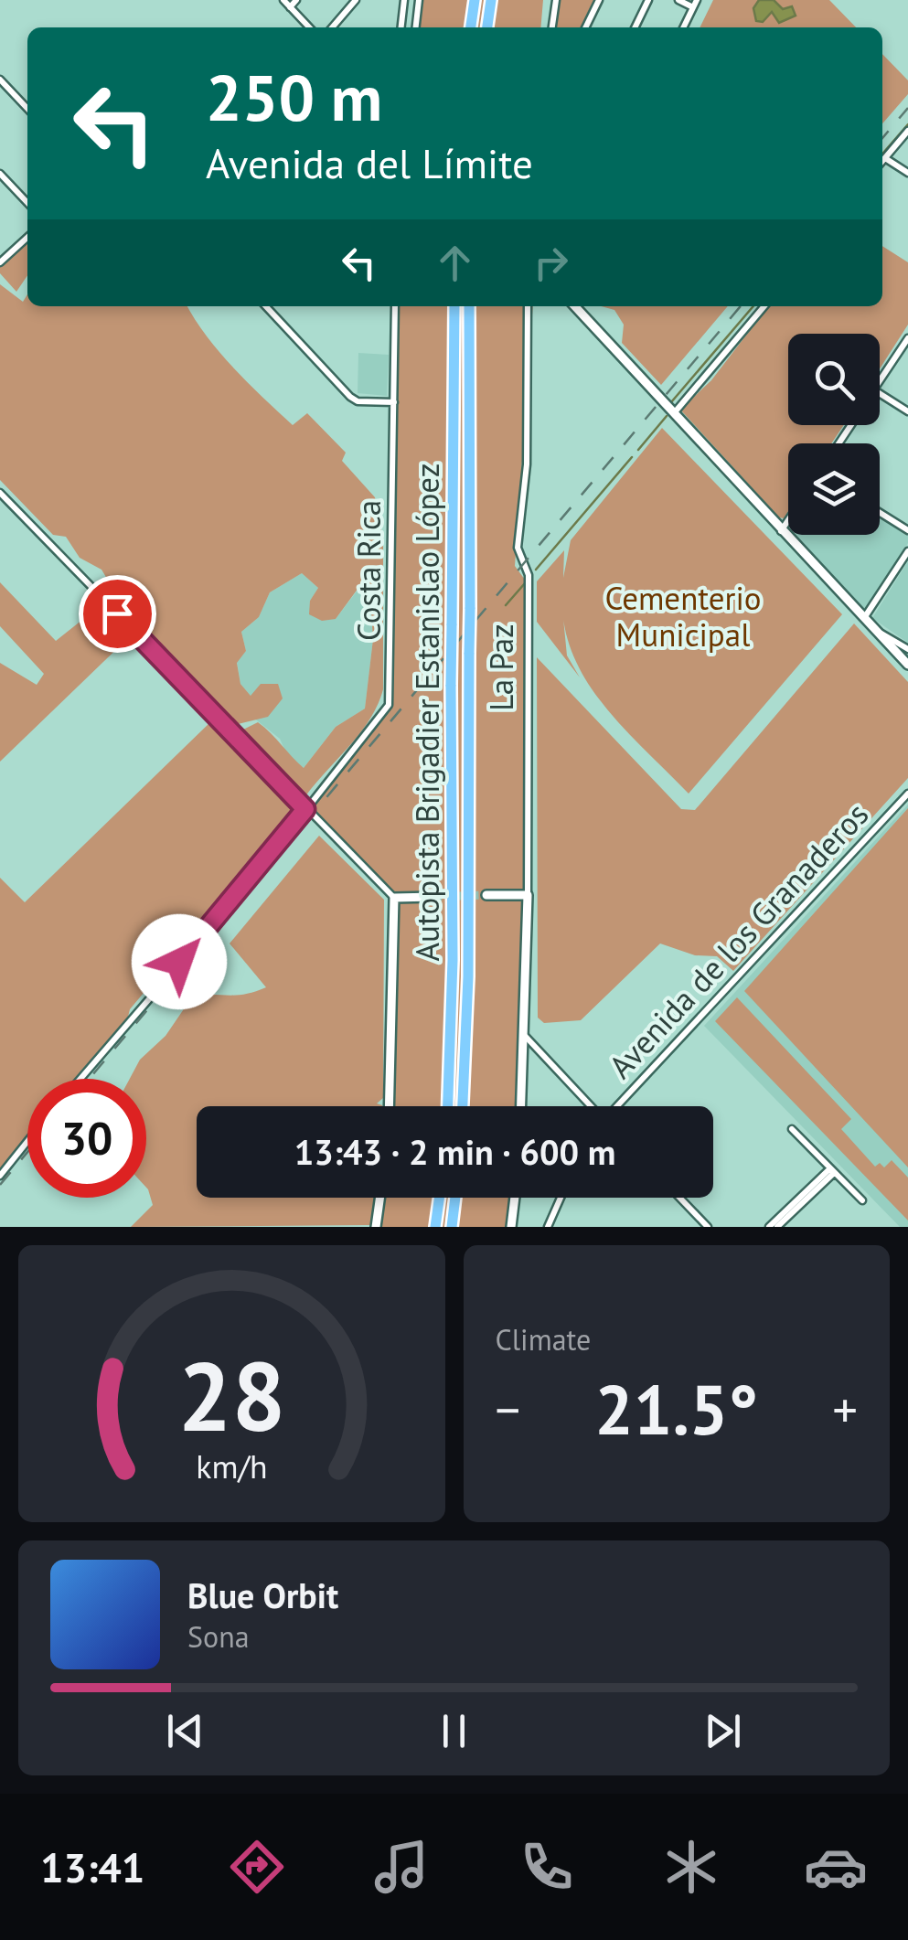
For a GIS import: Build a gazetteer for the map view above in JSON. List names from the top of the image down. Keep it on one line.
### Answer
{"streets":{"highway":["Autopista Brigadier Estanislao López"],"street":["Costa Rica","La Paz","Avenida de los Granaderos"]},"parks":["Cementerio Municipal"],"page":{"turn":["250 m","Avenida del Límite"],"limit":"30","trip":"13:43 · 2 min · 600 m","tile":"Climate","heat":["−","21.5°","+"],"song":["Blue Orbit","Sona"],"tabs":"13:41","gauge":["28","km/h"]}}
